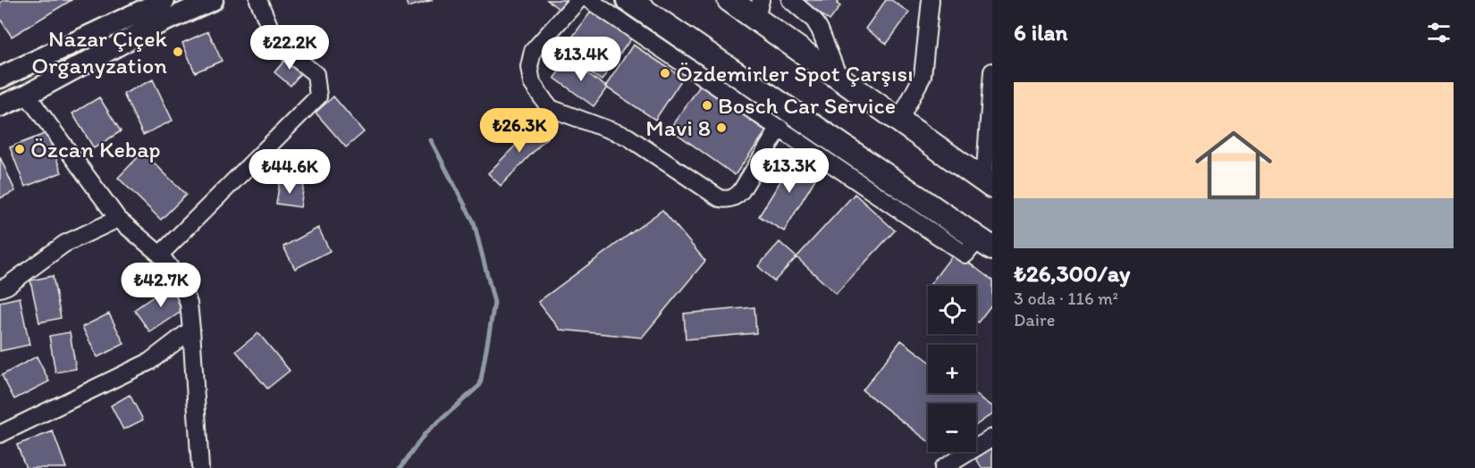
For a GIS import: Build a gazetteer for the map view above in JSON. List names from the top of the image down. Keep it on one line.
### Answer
{"places":["Nazar Çiçek Organyzation","Özdemirler Spot Çarşısı","Bosch Car Service","Mavi 8","Özcan Kebap"],"page":{"heading":"6 ilan","price":["₺22.2K","₺13.4K","₺26.3K","₺13.3K","₺44.6K","₺42.7K"],"list":[{"name":"₺26,300/ay","note":"3 oda · 116 m² · Daire"}],"map_buttons":["+","−"]}}
